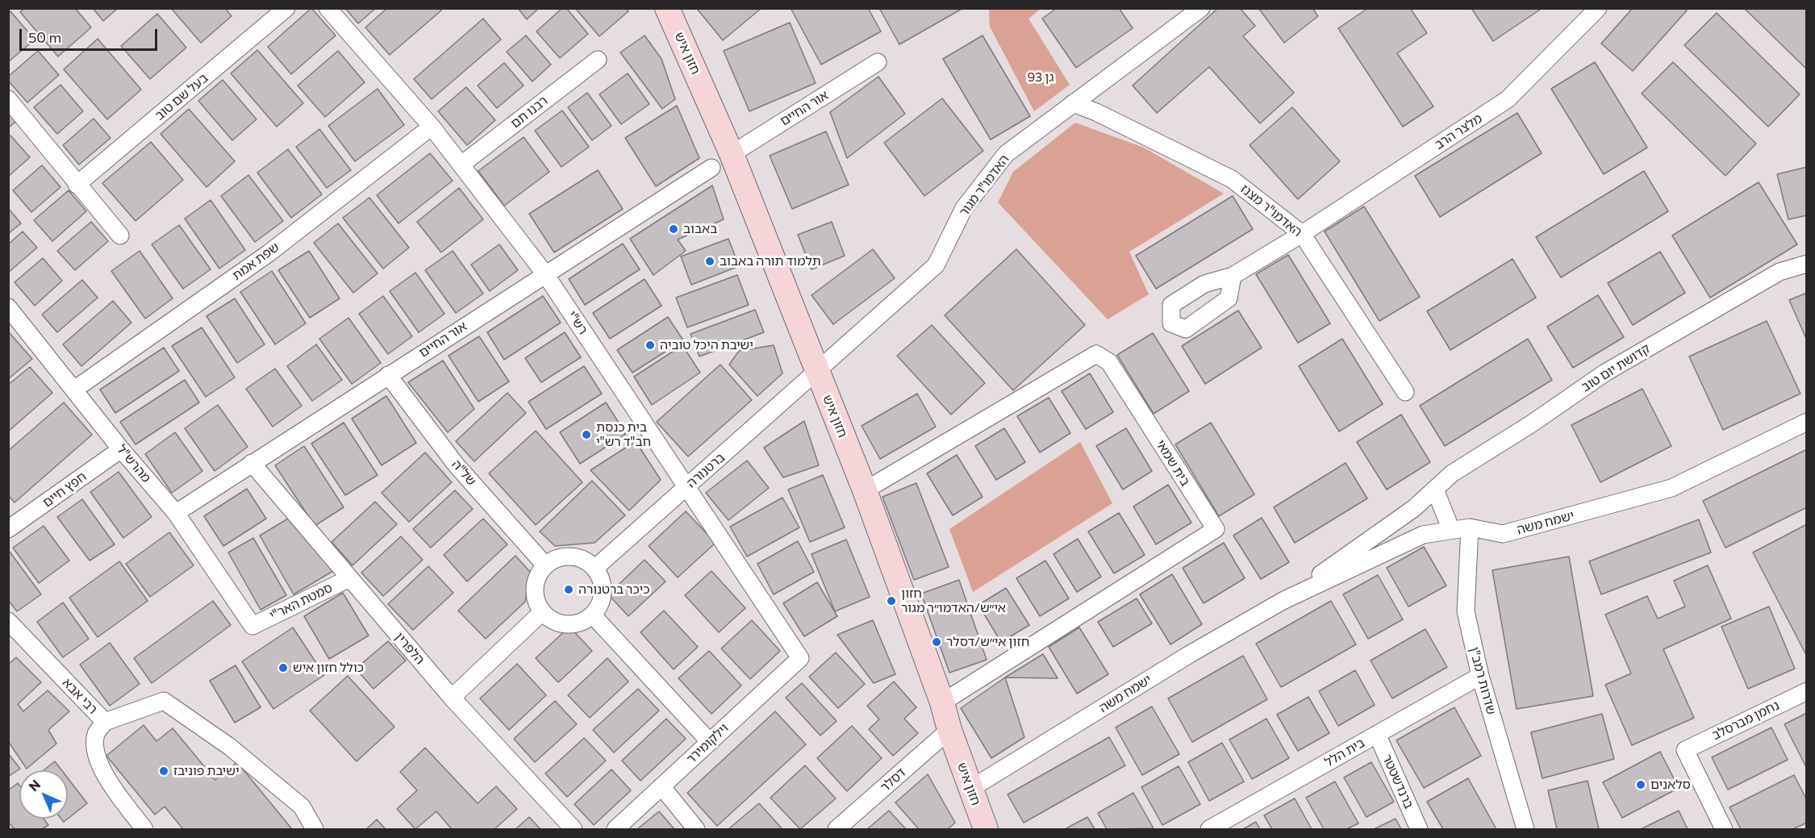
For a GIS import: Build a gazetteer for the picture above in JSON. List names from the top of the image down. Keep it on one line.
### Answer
{"streets":{"street":["חזון איש","בעל שם טוב","אור החיים","רבנו תם","מלצר הרב","האדמו\"ר מגור","האדמו\"ר מצנז","שפת אמת","רש\"י","קדושת יום טוב","בית שמאי","מהרש\"ל","ברטנורה","של\"ה","חפץ חיים","ישמח משה","סמטת האר\"י","הלפרין","שדרות רמב\"ן","רבי אבא","נחמן מברסלב","וילקומירר","בית הלל","דסלר","ברנדשטטר"]},"crossings":[["חזון איש","אור החיים"],["חזון איש","האדמו\"ר מגור"],["חזון איש","בית שמאי"],["חזון איש","ברטנורה"],["חזון איש","ישמח משה"],["חזון איש","דסלר"],["אור החיים","רש\"י"],["אור החיים","מהרש\"ל"],["אור החיים","של\"ה"],["אור החיים","הלפרין"],["רבנו תם","רש\"י"],["מלצר הרב","האדמו\"ר מצנז"],["האדמו\"ר מגור","האדמו\"ר מצנז"],["האדמו\"ר מגור","ברטנורה"],["שפת אמת","רש\"י"],["שפת אמת","מהרש\"ל"],["רש\"י","ברטנורה"],["רש\"י","וילקומירר"],["קדושת יום טוב","ישמח משה"],["מהרש\"ל","חפץ חיים"],["מהרש\"ל","סמטת האר\"י"],["ברטנורה","של\"ה"],["ישמח משה","שדרות רמב\"ן"],["סמטת האר\"י","הלפרין"],["שדרות רמב\"ן","בית הלל"],["בית הלל","ברנדשטטר"]],"parks":["גן 93"],"places":["באבוב","תלמוד תורה באבוב","ישיבת היכל טוביה","בית כנסת חב\"ד רש\"י","כיכר ברטנורה","חזון אי״ש/האדמו״ר מגור","חזון אי״ש/דסלר","כולל חזון איש","ישיבת פוניבז","סלאנים"],"scale_bar":"50 m","north":"top left"}
